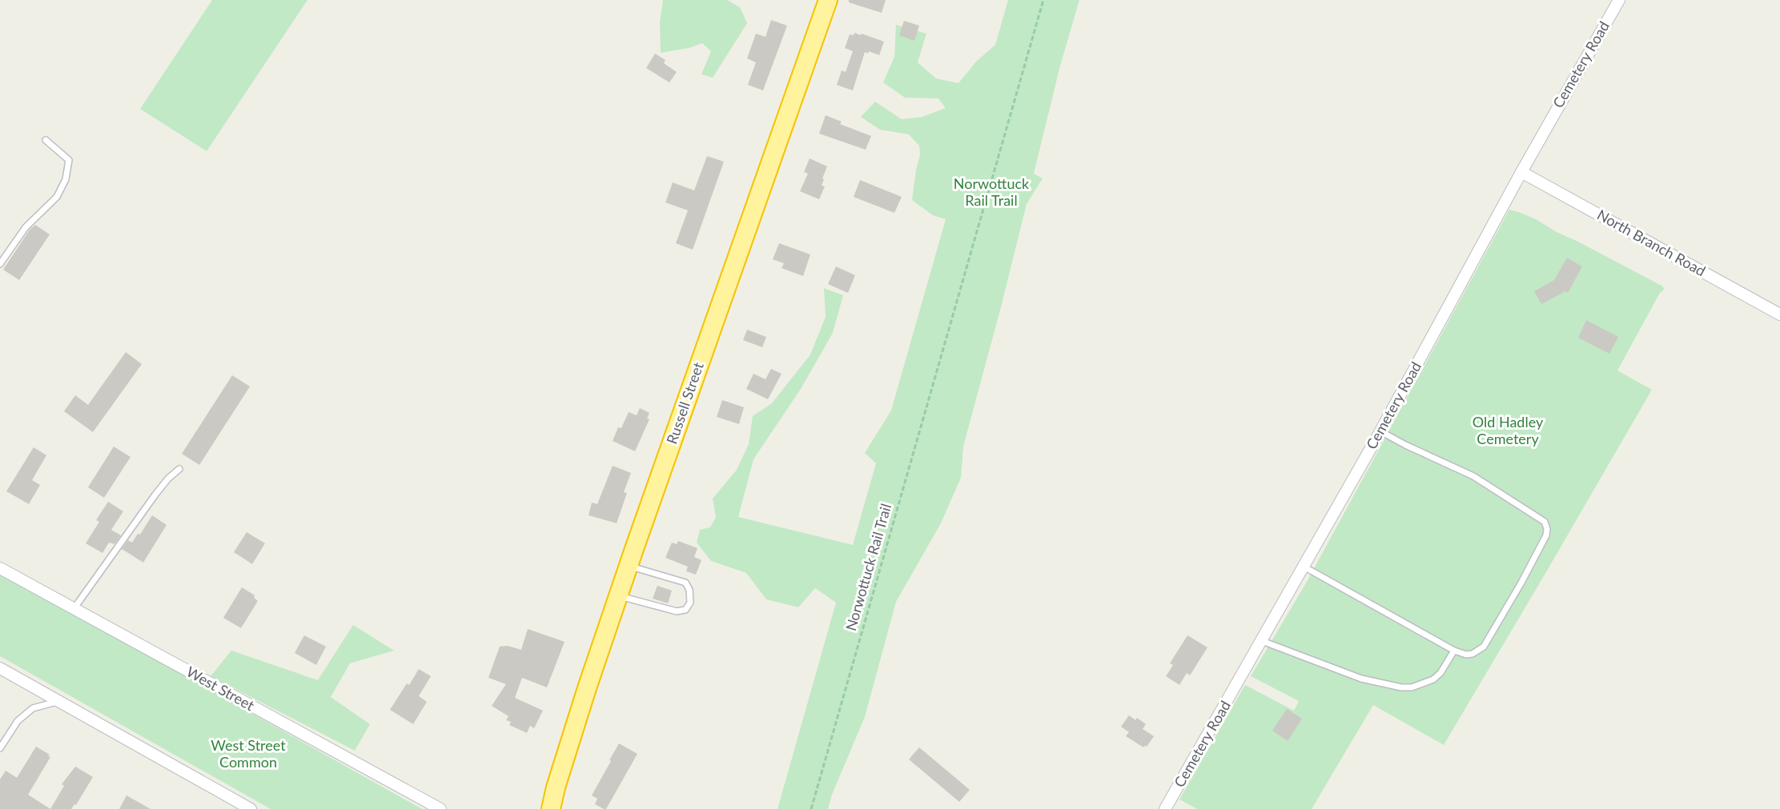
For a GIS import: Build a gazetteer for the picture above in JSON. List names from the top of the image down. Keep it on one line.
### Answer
{"streets":{"highway":["Russell Street"],"street":["Cemetery Road","North Branch Road","West Street"],"path":["Norwottuck Rail Trail"]},"crossings":[["Cemetery Road","North Branch Road"]],"parks":["Norwottuck Rail Trail","Old Hadley Cemetery","West Street Common"]}
